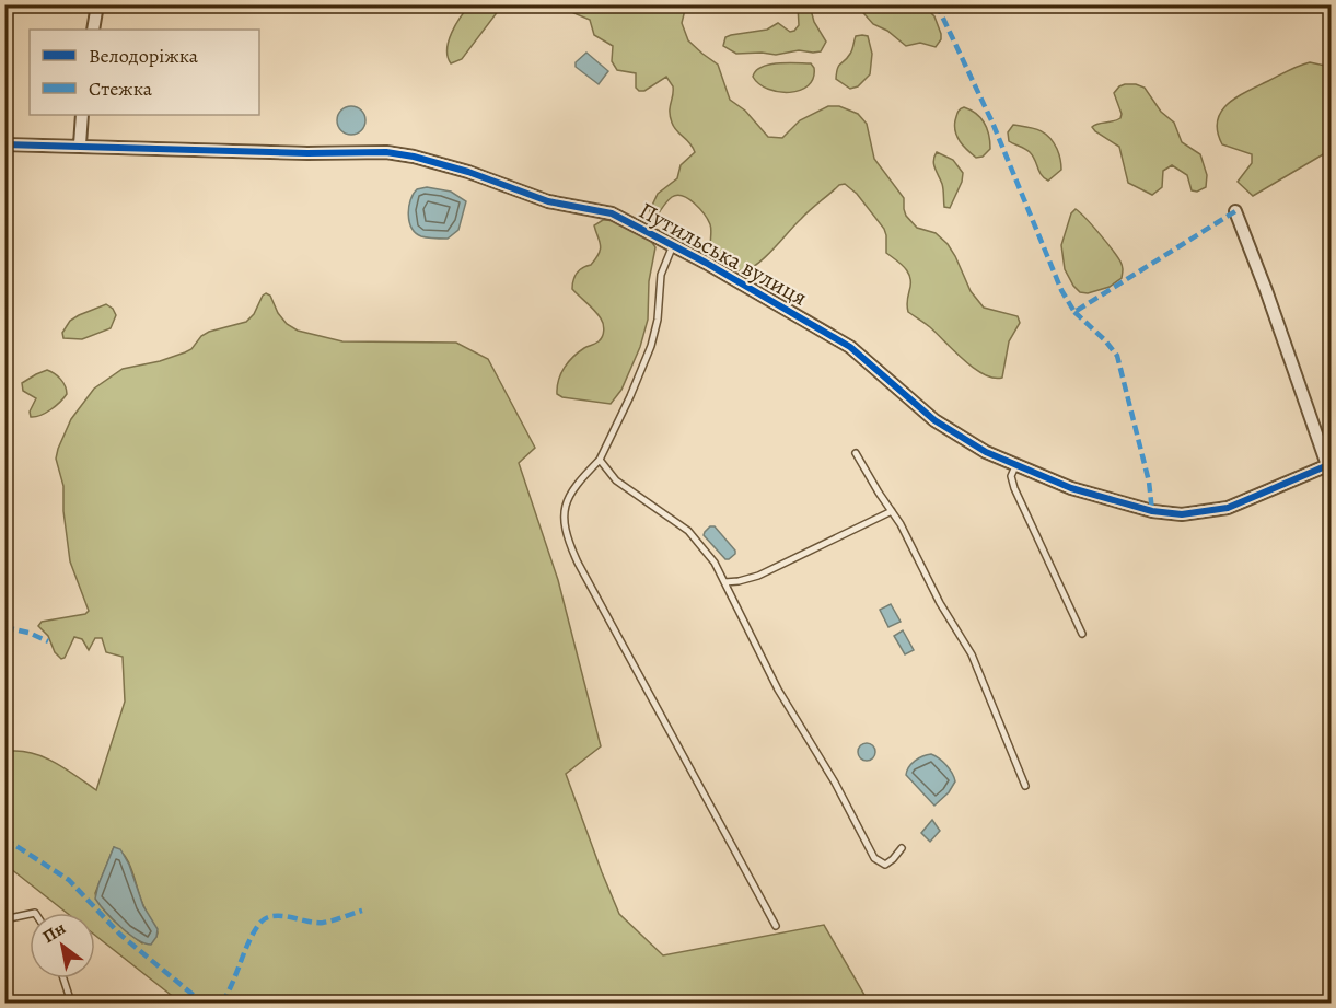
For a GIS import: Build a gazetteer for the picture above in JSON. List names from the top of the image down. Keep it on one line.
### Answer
{"streets":{"street":["Путильська вулиця"]},"legend":["Велодоріжка","Стежка"],"north":"top left"}
